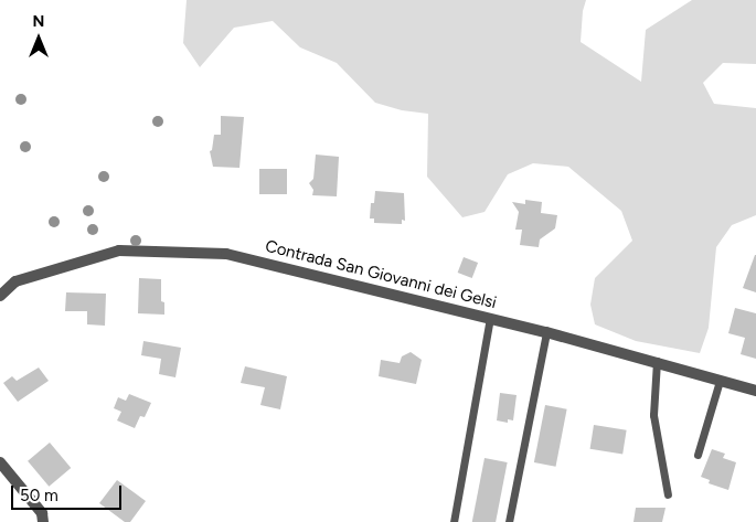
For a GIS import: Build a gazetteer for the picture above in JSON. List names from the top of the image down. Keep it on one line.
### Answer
{"streets":{"street":["Contrada San Giovanni dei Gelsi"]},"scale_bar":"50 m","north":"top"}
